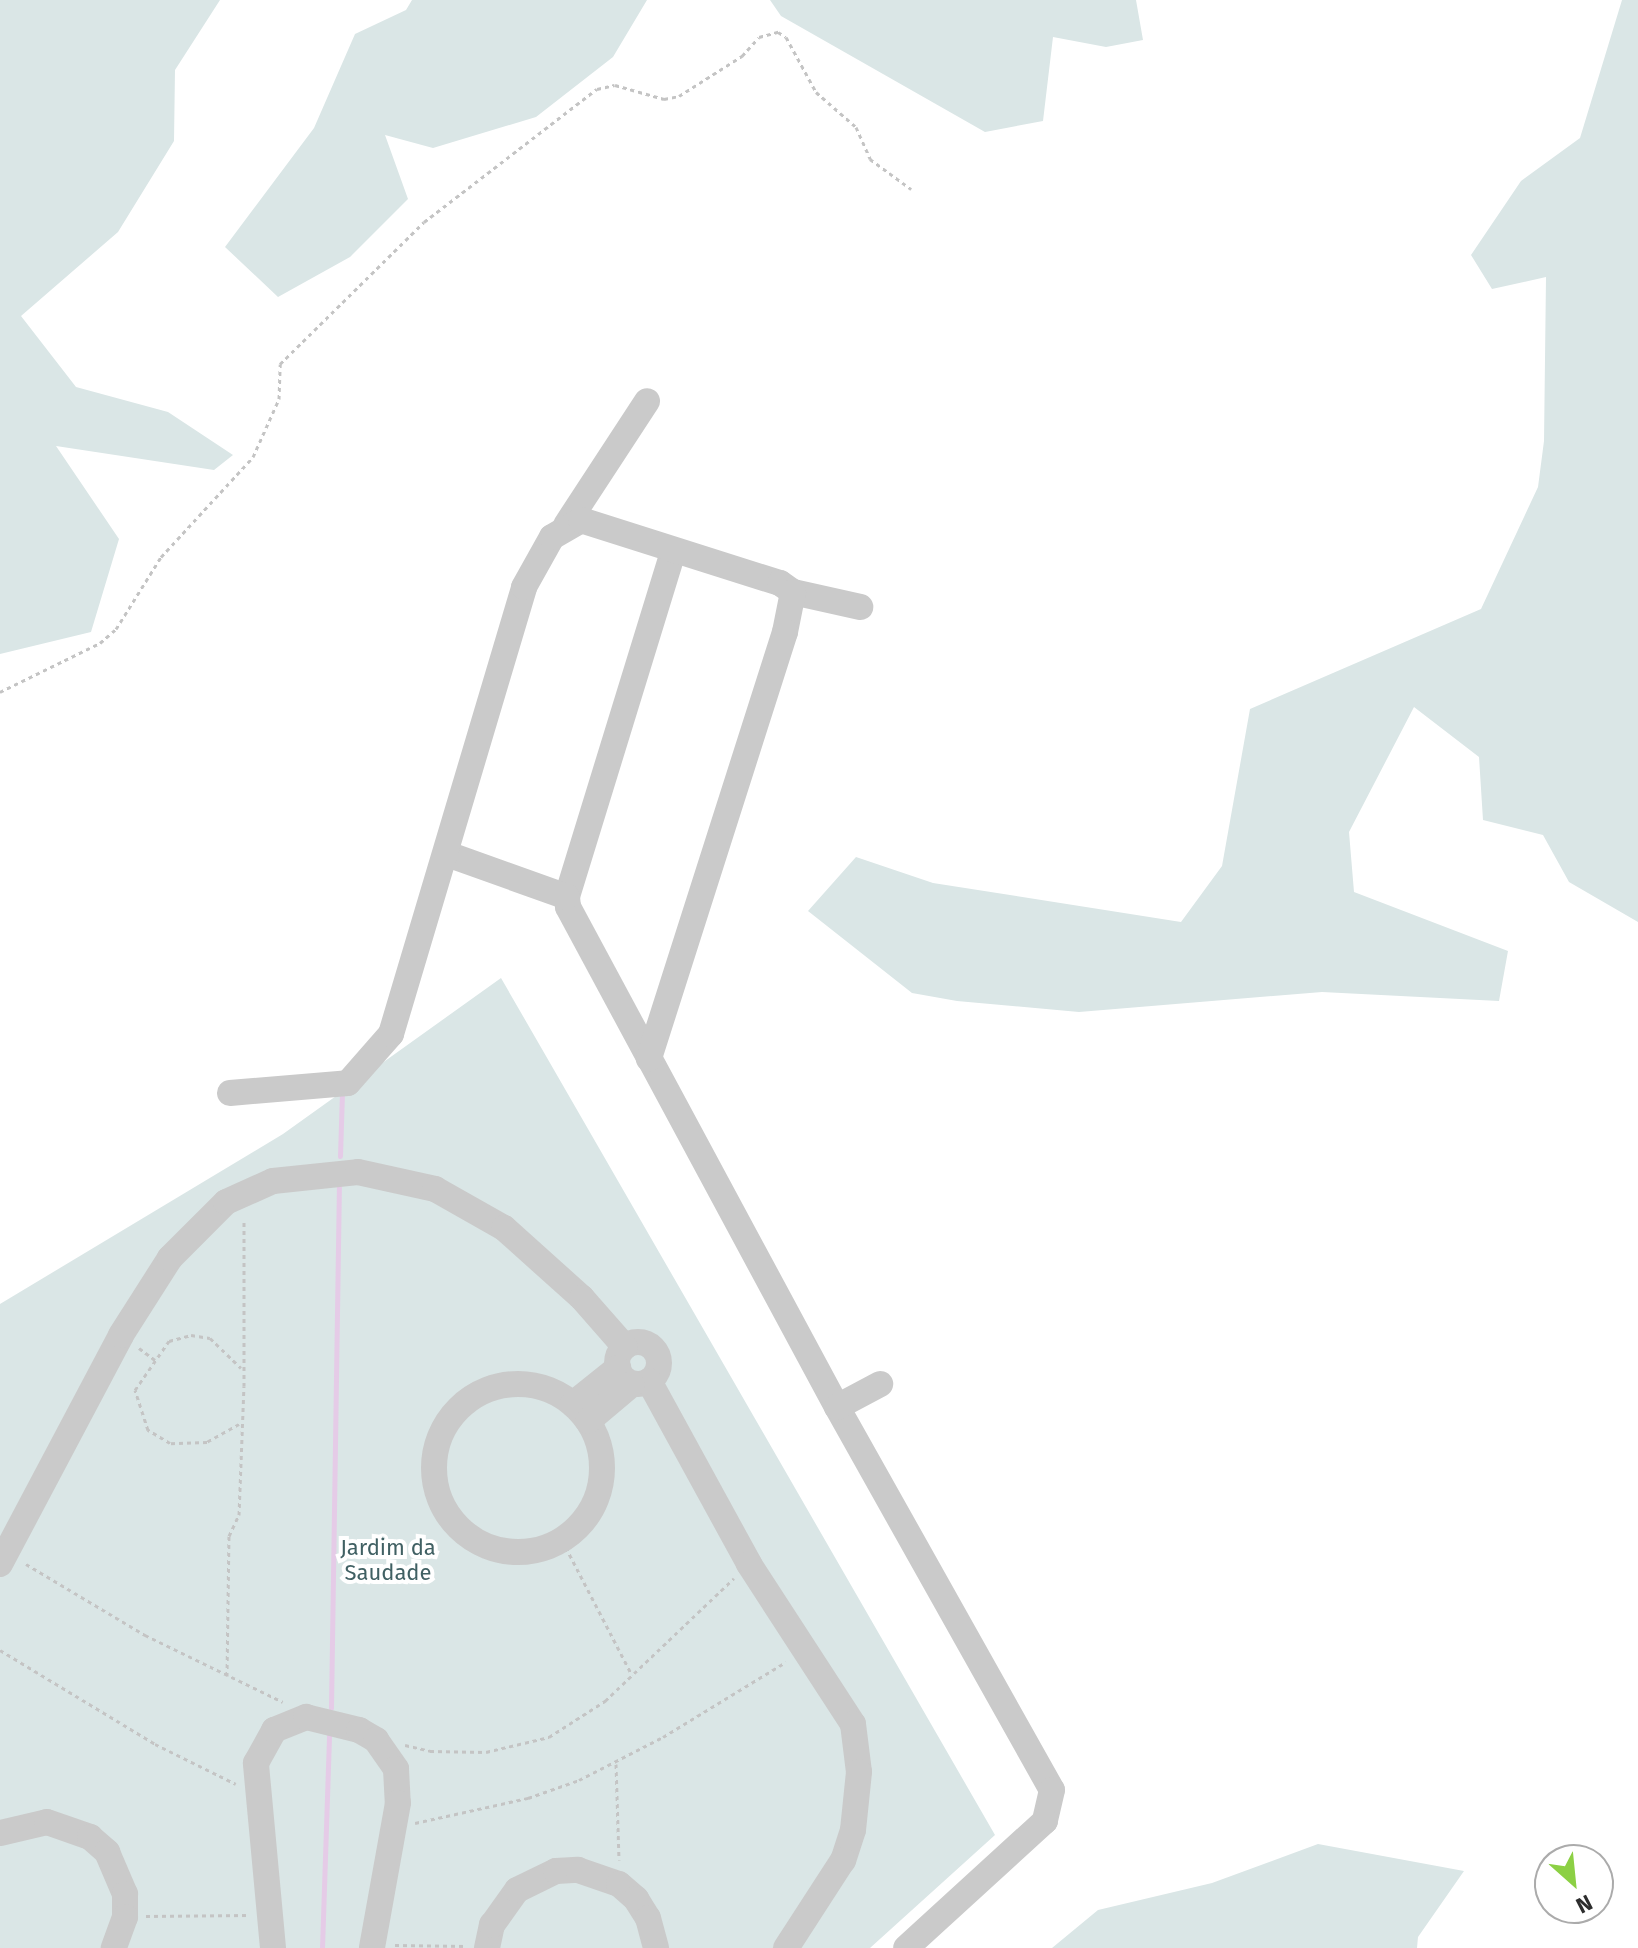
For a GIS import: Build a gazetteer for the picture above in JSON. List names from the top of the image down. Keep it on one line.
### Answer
{"parks":["Jardim da Saudade"],"north":"bottom right"}
